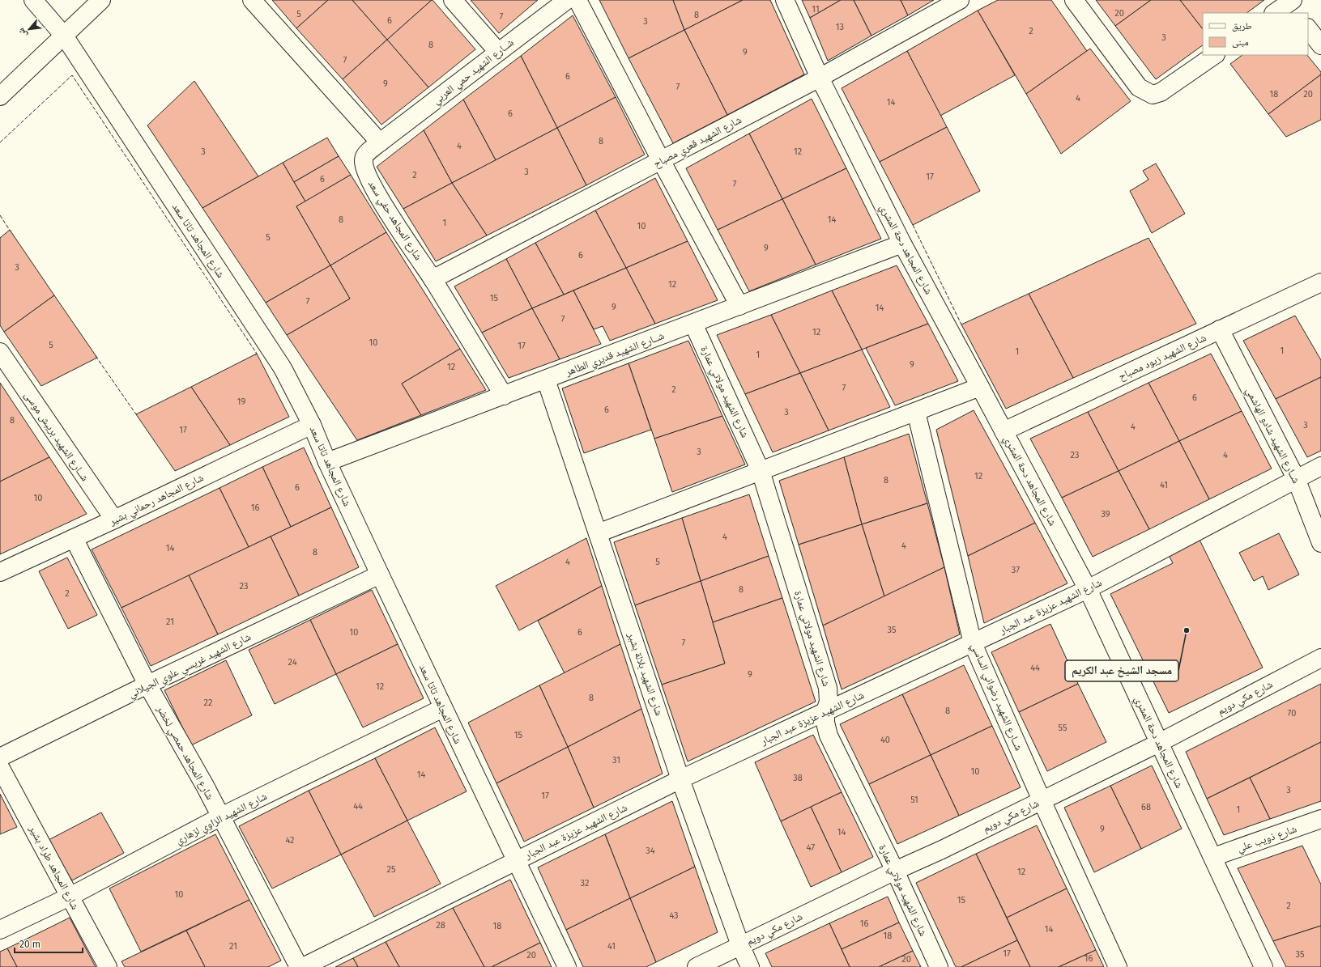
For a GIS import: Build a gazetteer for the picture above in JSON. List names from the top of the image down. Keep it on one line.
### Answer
{"streets":{"street":["شــارع الشهيد حمي العربي","شارع الشهيد قعري مصباح","شارع المجاهد حفي سعد","شارع المجاهد تاتا سعد","شارع المجاهد دحة المشري","شــارع الشهيد قديري الطاهر","شارع الشهيد زيود مصباح","شارع الشهيد مولاتي عمارة","شــارع الشهيد شادو الهاشمي","شــارع الشهيد بريبش موسى","شارع المجاهد رحماني بشير","شارع الشهيد عزيزة عبد الجبار","شارع الشهيد غريسي علوي الجيلاني","شارع الشهيد بلالة بشير","شــارع الشهيد رضواني الساسي","شارع مكي دويم","شارع المجاهد حمصي لخضر","شارع الشهيد الزاوي لزهاري","شارع ذويب علي","شارع المجاهد طراد بشير"]},"crossings":[["شــارع الشهيد حمي العربي","شارع المجاهد حفي سعد"],["شارع الشهيد قعري مصباح","شارع المجاهد حفي سعد"],["شارع الشهيد قعري مصباح","شارع المجاهد دحة المشري"],["شارع المجاهد حفي سعد","شــارع الشهيد قديري الطاهر"],["شارع المجاهد تاتا سعد","شــارع الشهيد قديري الطاهر"],["شارع المجاهد تاتا سعد","شارع المجاهد رحماني بشير"],["شارع المجاهد تاتا سعد","شارع الشهيد عزيزة عبد الجبار"],["شارع المجاهد تاتا سعد","شارع الشهيد غريسي علوي الجيلاني"],["شارع المجاهد تاتا سعد","شارع الشهيد الزاوي لزهاري"],["شارع المجاهد دحة المشري","شــارع الشهيد قديري الطاهر"],["شارع المجاهد دحة المشري","شارع الشهيد زيود مصباح"],["شارع المجاهد دحة المشري","شارع الشهيد عزيزة عبد الجبار"],["شارع المجاهد دحة المشري","شارع مكي دويم"],["شارع المجاهد دحة المشري","شارع ذويب علي"],["شــارع الشهيد قديري الطاهر","شارع الشهيد مولاتي عمارة"],["شــارع الشهيد قديري الطاهر","شارع الشهيد بلالة بشير"],["شارع الشهيد زيود مصباح","شــارع الشهيد شادو الهاشمي"],["شارع الشهيد مولاتي عمارة","شارع الشهيد عزيزة عبد الجبار"],["شارع الشهيد مولاتي عمارة","شارع مكي دويم"],["شــارع الشهيد شادو الهاشمي","شارع الشهيد عزيزة عبد الجبار"],["شــارع الشهيد بريبش موسى","شارع المجاهد رحماني بشير"],["شارع المجاهد رحماني بشير","شارع المجاهد حمصي لخضر"],["شارع الشهيد عزيزة عبد الجبار","شارع الشهيد بلالة بشير"],["شارع الشهيد عزيزة عبد الجبار","شــارع الشهيد رضواني الساسي"],["شارع الشهيد غريسي علوي الجيلاني","شارع المجاهد حمصي لخضر"],["شارع الشهيد بلالة بشير","شارع مكي دويم"],["شــارع الشهيد رضواني الساسي","شارع مكي دويم"],["شارع المجاهد حمصي لخضر","شارع الشهيد الزاوي لزهاري"],["شارع الشهيد الزاوي لزهاري","شارع المجاهد طراد بشير"]],"places":["مسجد الشيخ عبد الكريم"],"house_numbers":["11","20","5","8","7","6","3","13","2","3","8","9","7","6","9","7","18","20","4","14","6","8","4","3","12","3","2","17","6","7","8","14","1","10","5","9","6","3","12","15","7","9","14","7","12","10","5","17","1","1","1","9","12","7","2","6","19","6","3","8","3","4","17","3","23","4","12","8","41","6","10","16","39","4","4","14","8","4","5","37","23","8","2","21","35","10","6","7","24","44","9","12","8","22","8","70","55","15","40","31","10","14","38","3","17","51","44","68","1","9","14","42","47","34","25","12","32","10","15","2","43","16","28","18","14","18","21","41","17","35","20","16","20"],"legend":["طريق","مبنى"],"scale_bar":"20 m","north":"bottom left"}
